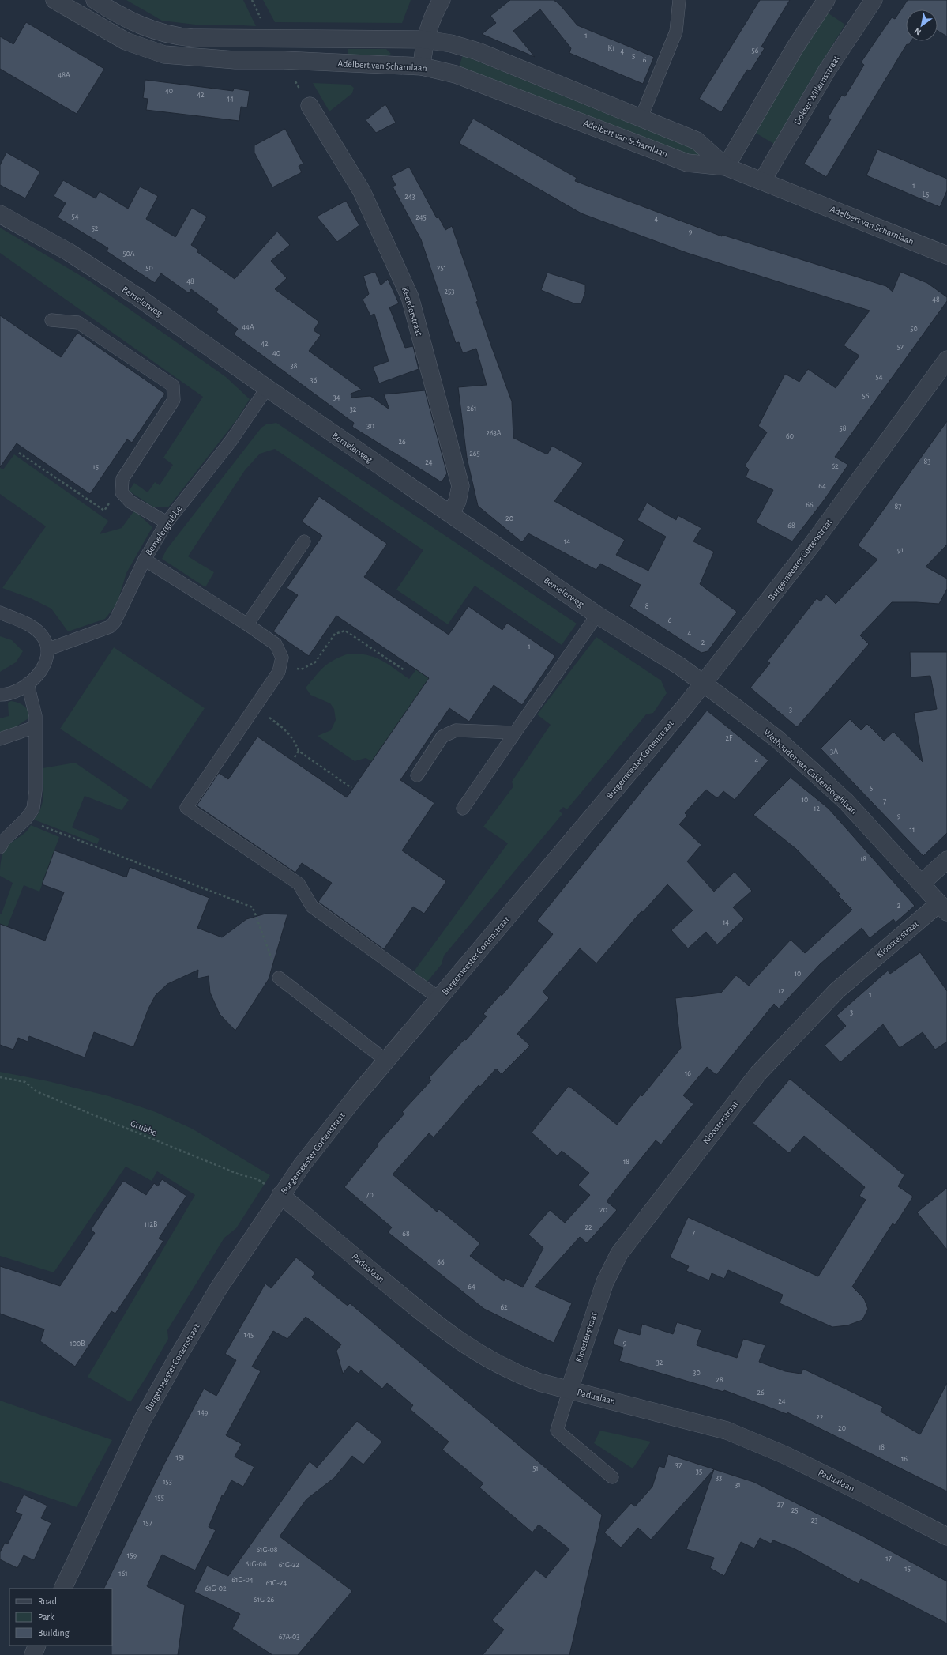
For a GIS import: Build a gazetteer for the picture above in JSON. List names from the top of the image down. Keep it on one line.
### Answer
{"streets":{"street":["Adelbert van Scharnlaan","Dokter Willemsstraat","Bemelerweg","Keerderstraat","Burgemeester Cortenstraat","Wethouder van Caldenborghlaan","Kloosterstraat","Padualaan"],"lane":["Bemelergrubbe"],"path":["Grubbe"]},"crossings":[["Adelbert van Scharnlaan","Dokter Willemsstraat"],["Bemelerweg","Keerderstraat"],["Bemelerweg","Bemelergrubbe"],["Bemelerweg","Burgemeester Cortenstraat"],["Bemelerweg","Wethouder van Caldenborghlaan"],["Burgemeester Cortenstraat","Wethouder van Caldenborghlaan"],["Burgemeester Cortenstraat","Grubbe"],["Burgemeester Cortenstraat","Padualaan"],["Wethouder van Caldenborghlaan","Kloosterstraat"],["Kloosterstraat","Padualaan"],["Grubbe","Padualaan"]],"house_numbers":["1","K1","56","4","5","6","48A","40","42","44","1","L5","243","54","245","4","52","9","50A","50","251","48","253","48","44A","50","42","52","40","38","54","36","56","34","261","32","30","58","263A","60","26","265","83","24","62","15","64","66","87","20","68","14","91","8","6","4","2","1","3","2F","3A","4","5","10","7","12","9","11","18","2","14","10","12","1","3","16","18","70","20","112B","22","7","68","66","64","62","145","9","100B","32","30","28","26","24","149","22","20","18","151","16","37","51","35","33","153","31","155","27","25","23","157","61G-08","159","17","61G-06","61G-22","15","161","61G-04","61G-24","61G-02","61G-26","67A-03"],"legend":["Road","Park","Building"],"north":"bottom left"}
